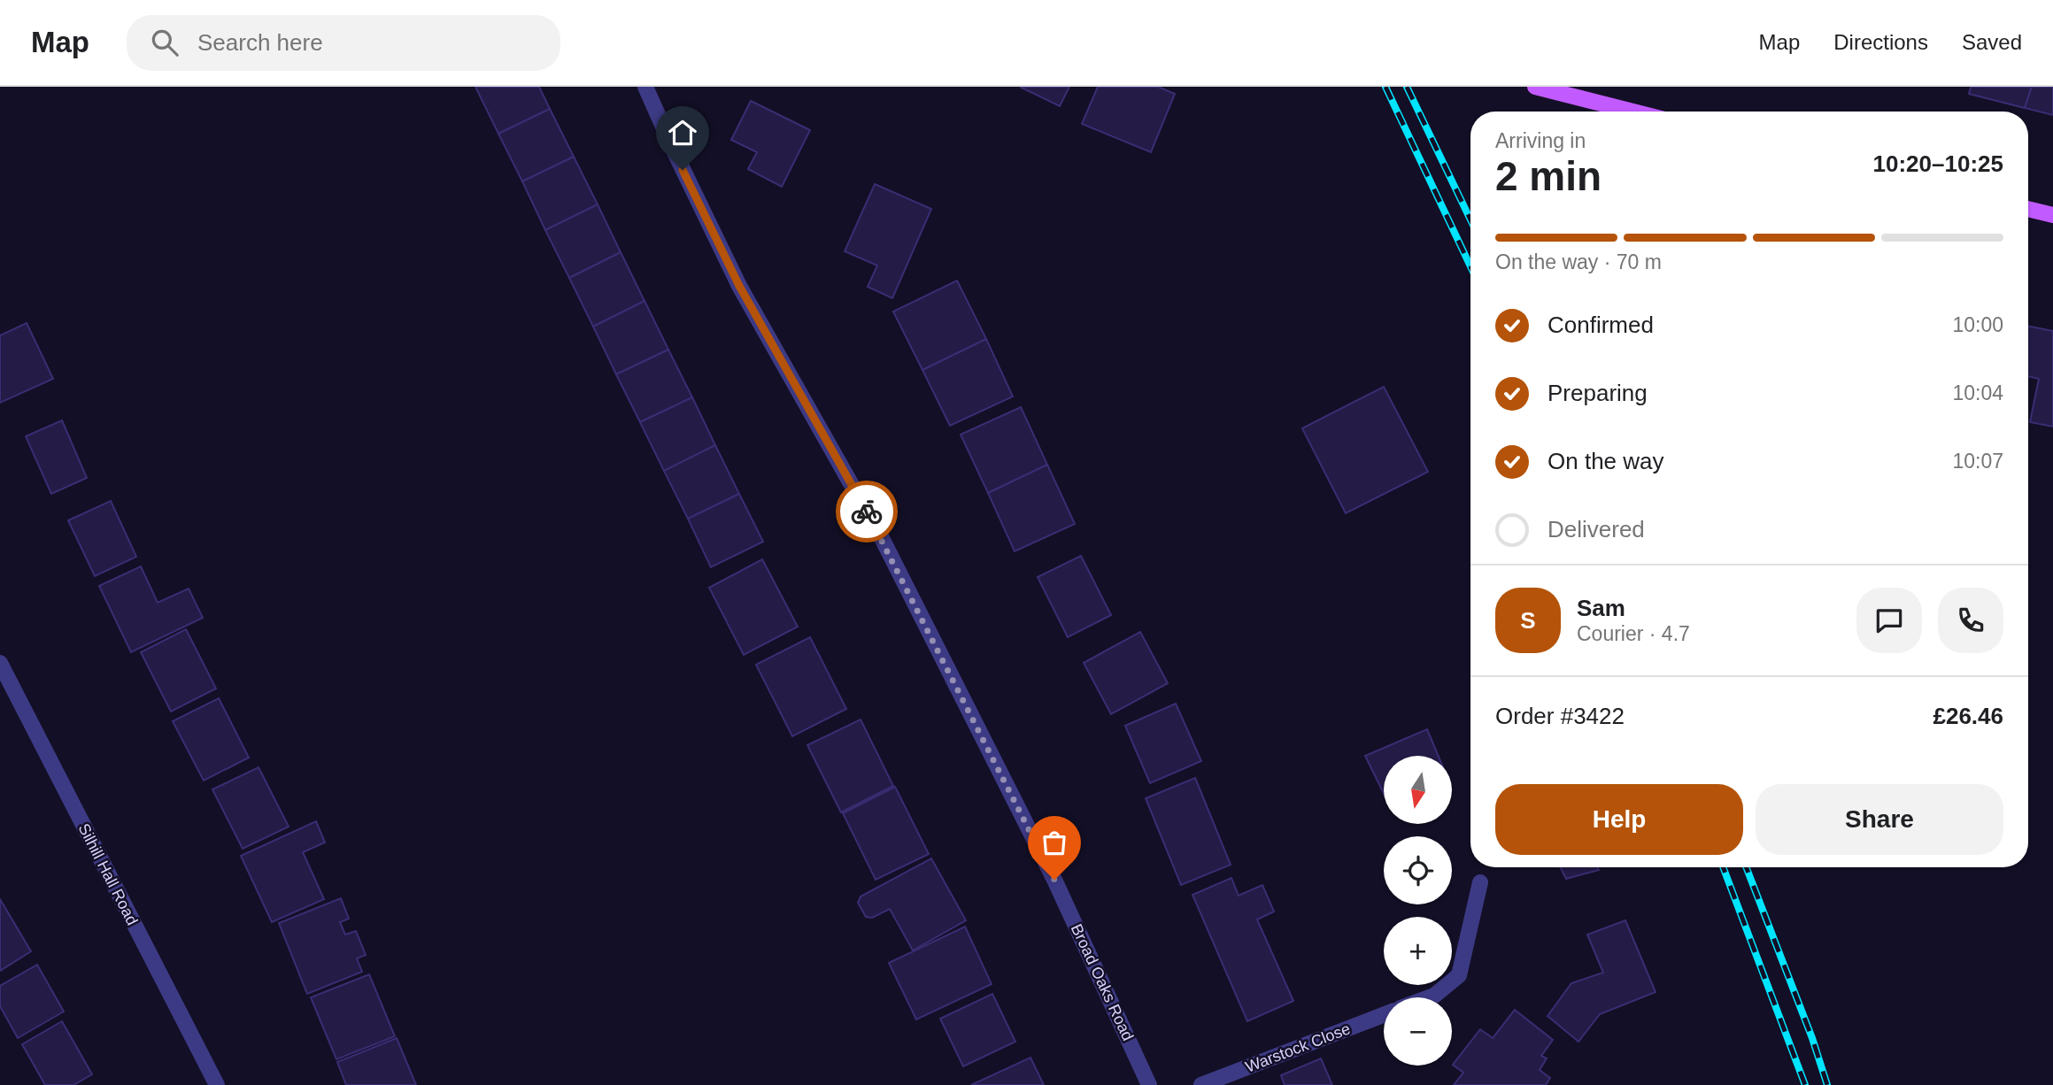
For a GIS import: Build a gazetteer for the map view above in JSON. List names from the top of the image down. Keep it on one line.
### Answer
{"streets":{"street":["Silhill Hall Road","Broad Oaks Road","Warstock Close"]},"north":"bottom","page":{"header":"Map","search":"Search here","nav":["Map","Directions","Saved"],"heading":["2 min","Arriving in","10:20–10:25"],"panel":["Sam","Courier · 4.7","Order #3422","£26.46"],"bar":"On the way · 70 m","list":[["Confirmed","10:00"],["Preparing","10:04"],["On the way","10:07"],"Delivered"],"round":"S","map_buttons":["+","−"],"buttons":["Help","Share"]}}
